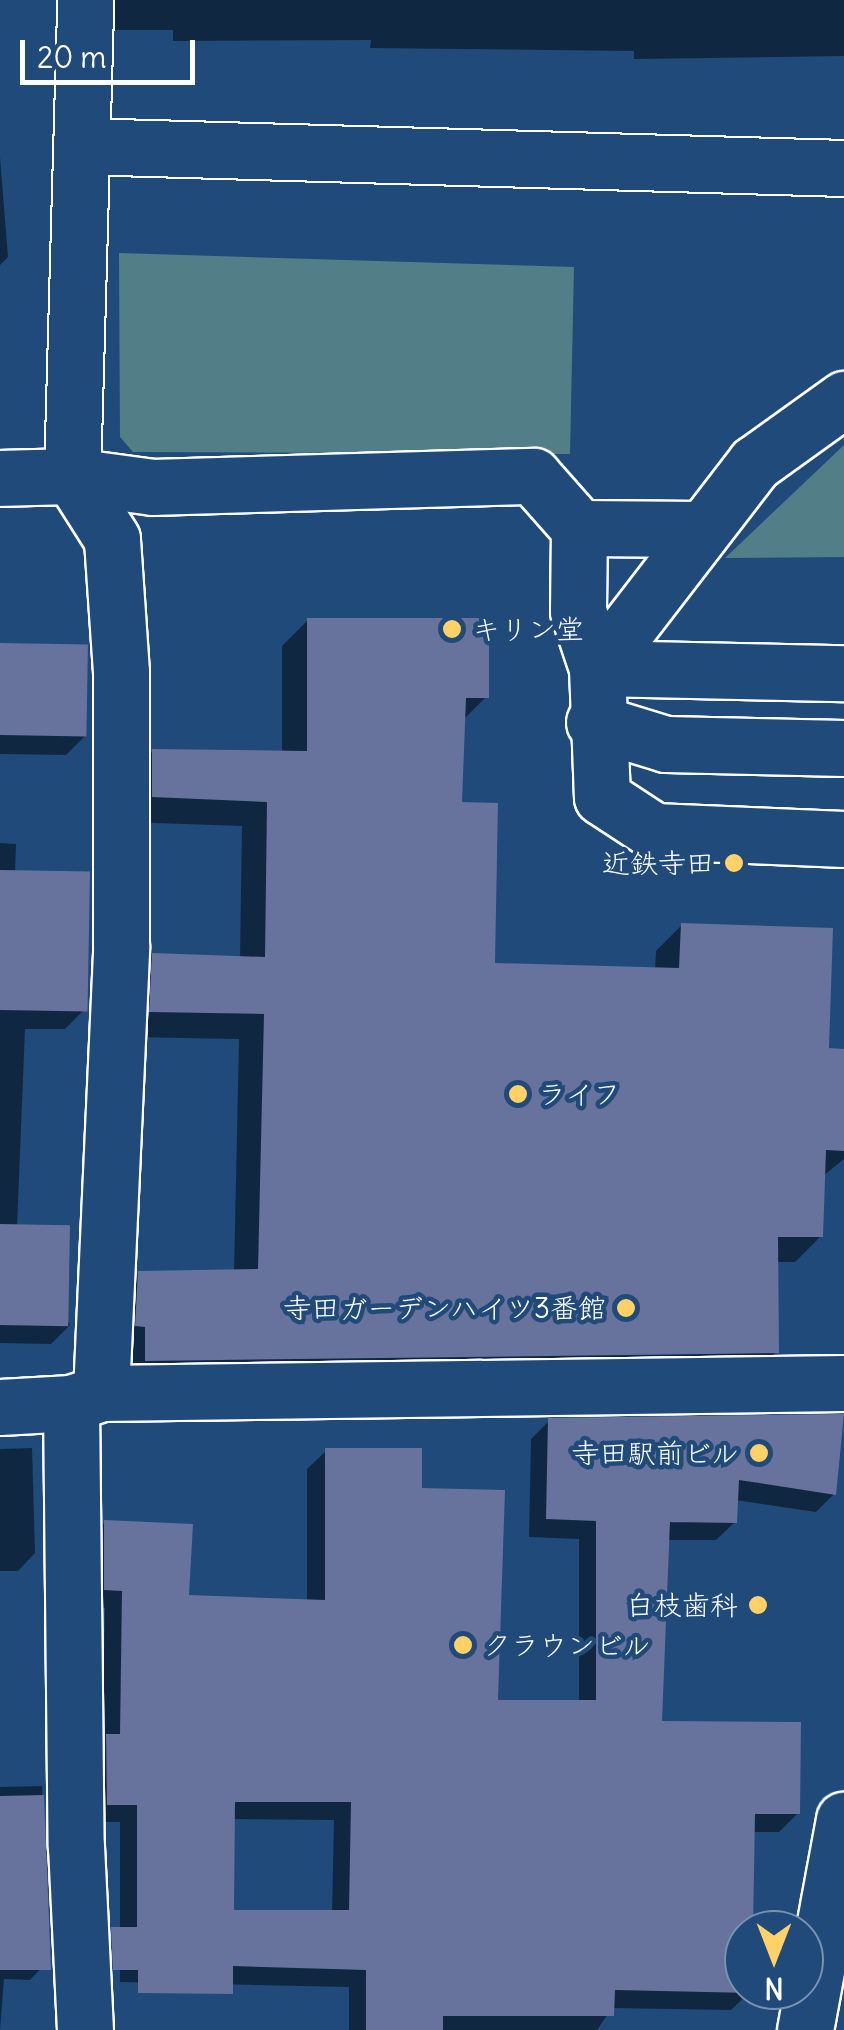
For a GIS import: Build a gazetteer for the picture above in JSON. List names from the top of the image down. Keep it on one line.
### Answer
{"places":["キリン堂","近鉄寺田","ライフ","寺田ガーデンハイツ3番館","寺田駅前ビル","白枝歯科","クラウンビル"],"scale_bar":"20 m","north":"bottom"}
